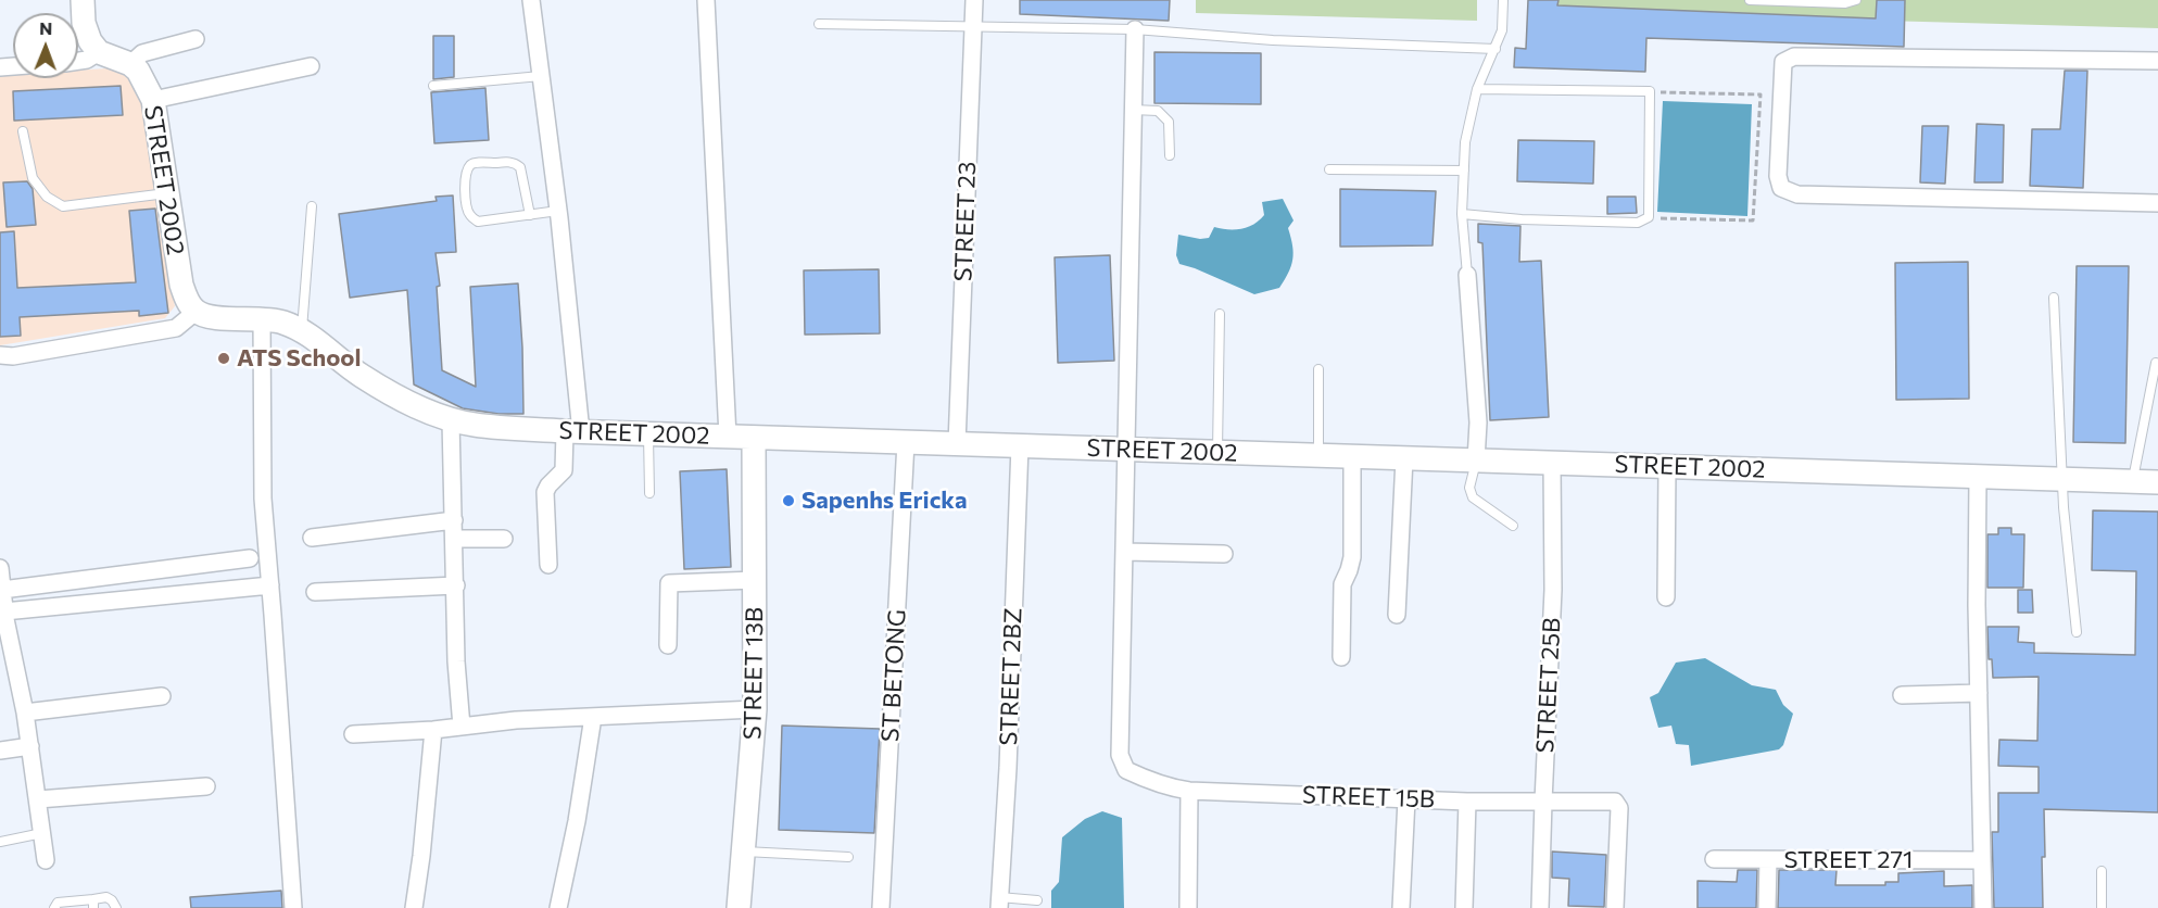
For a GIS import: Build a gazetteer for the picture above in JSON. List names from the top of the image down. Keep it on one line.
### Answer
{"streets":{"street":["STREET 2002","STREET 23","STREET 13B","ST BETONG","STREET 2BZ","STREET 25B","STREET 15B","STREET 271"]},"crossings":[["STREET 2002","STREET 23"],["STREET 2002","STREET 13B"],["STREET 2002","ST BETONG"],["STREET 2002","STREET 2BZ"],["STREET 2002","STREET 25B"],["STREET 25B","STREET 15B"]],"places":["ATS School","Sapenhs Ericka"],"north":"top"}
